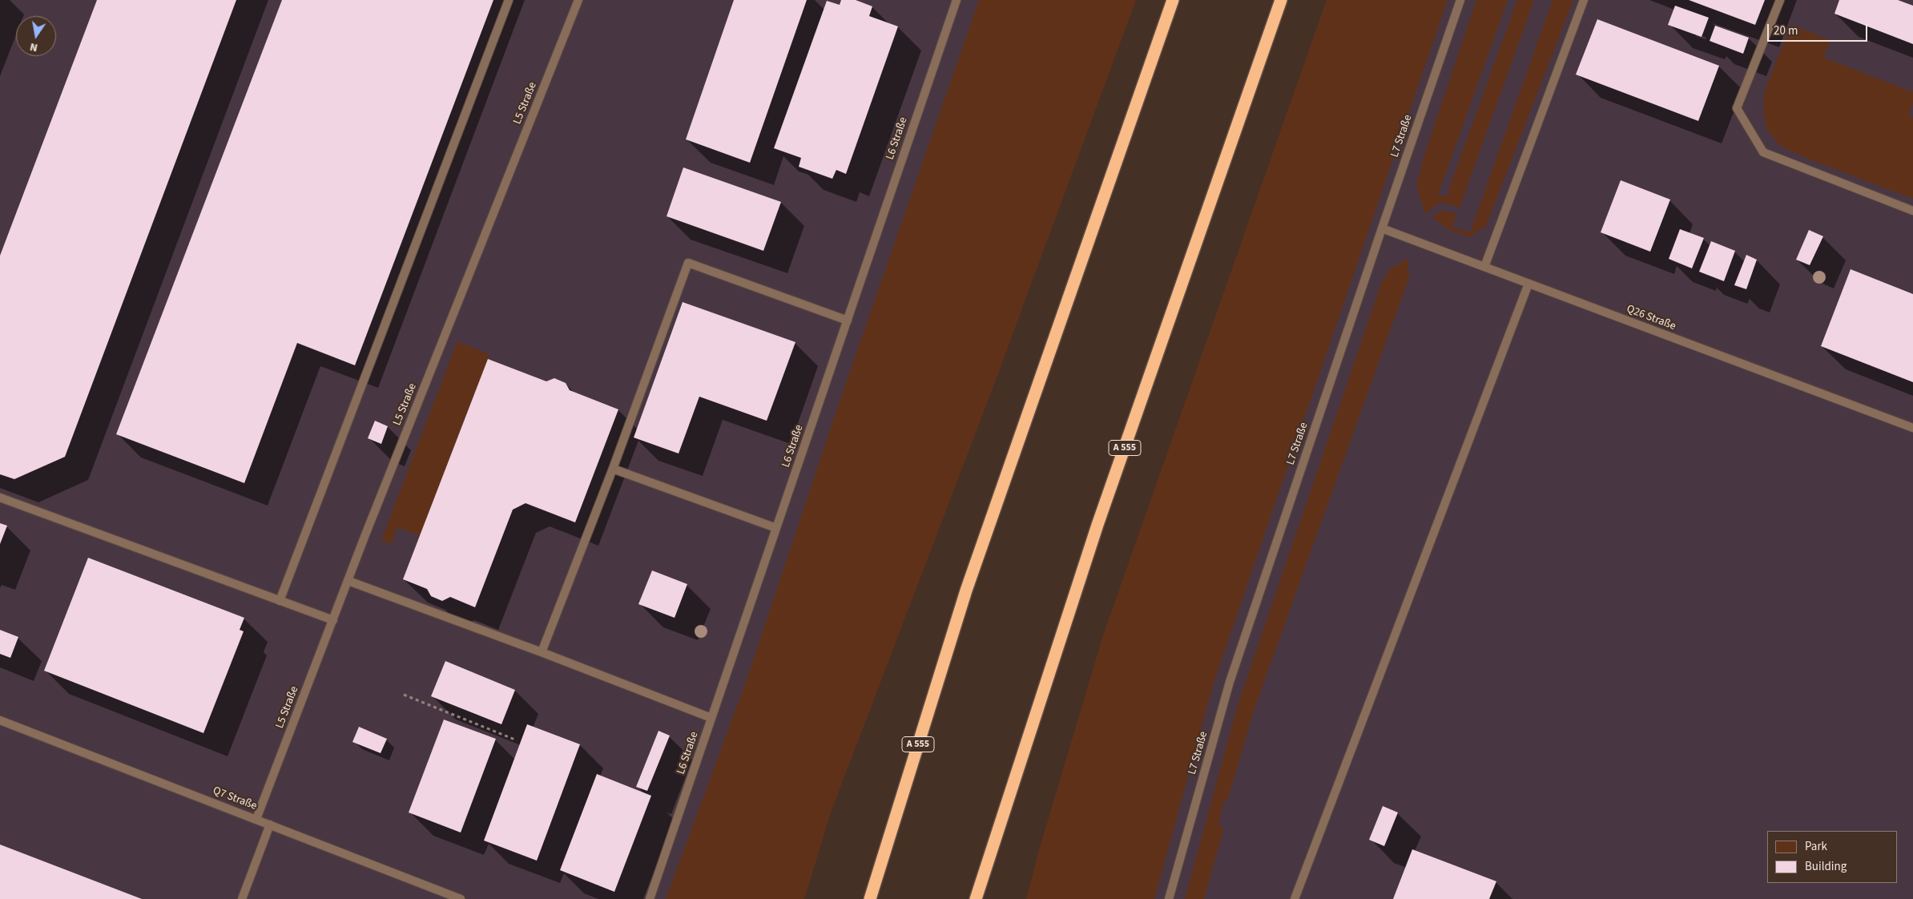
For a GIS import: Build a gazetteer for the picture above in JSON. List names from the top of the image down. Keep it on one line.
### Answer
{"streets":{"highway":["A 555"],"lane":["L5 Straße","L7 Straße","L6 Straße","Q26 Straße","Q7 Straße"]},"crossings":[["L5 Straße","Q7 Straße"],["L7 Straße","Q26 Straße"]],"legend":["Park","Building"],"scale_bar":"20 m","north":"bottom"}
